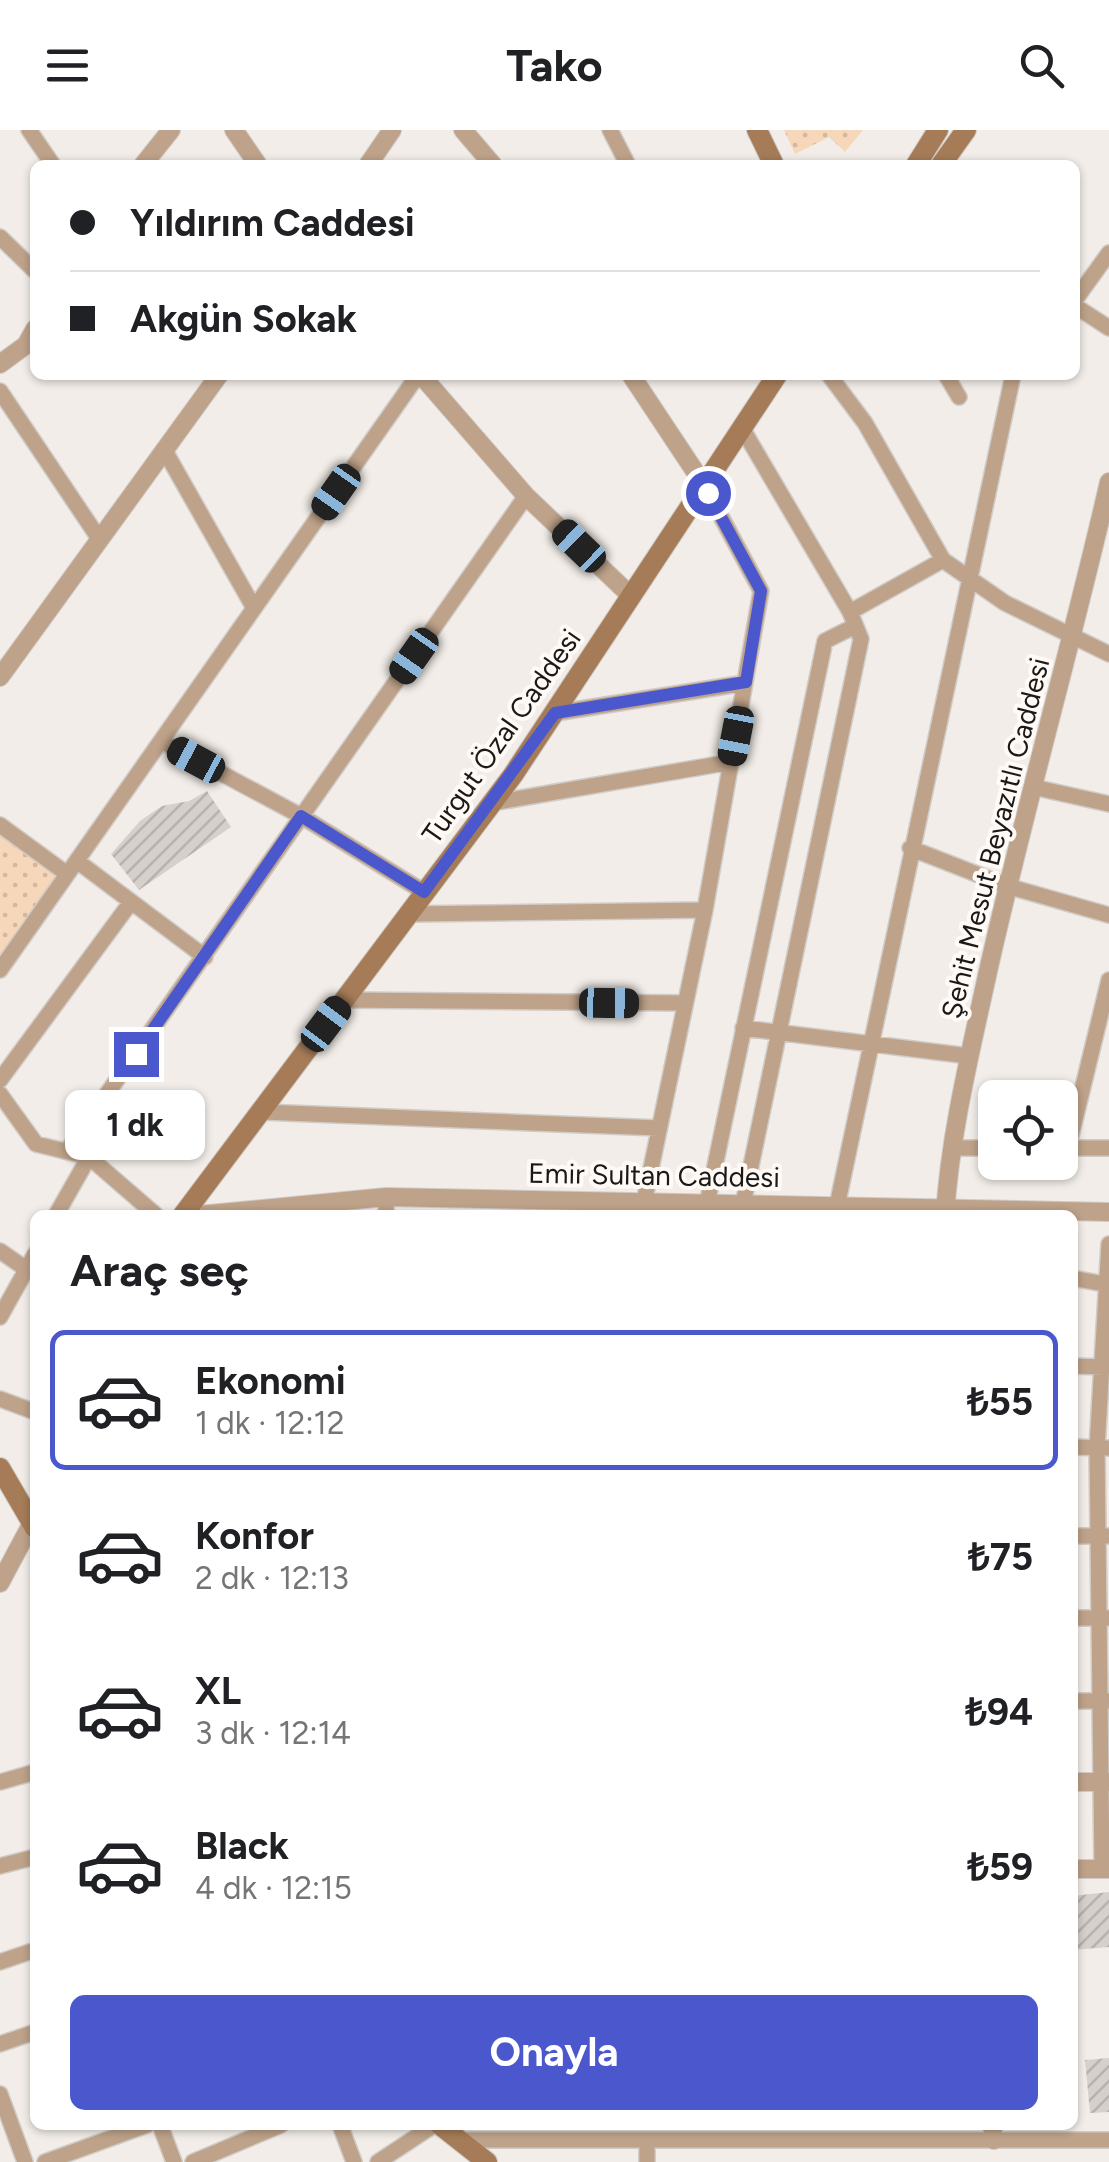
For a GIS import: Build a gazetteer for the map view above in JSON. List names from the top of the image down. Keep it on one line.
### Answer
{"streets":{"main road":["Turgut Özal Caddesi"],"street":["Şehit Mesut Beyazıtlı Caddesi","Emir Sultan Caddesi"]},"page":{"header":"Tako","banner":["Yıldırım Caddesi","Akgün Sokak"],"bubble":"1 dk","heading":"Araç seç","list":[{"name":"Ekonomi","note":"1 dk · 12:12","value":"₺55"},{"name":"Konfor","note":"2 dk · 12:13","value":"₺75"},{"name":"XL","note":"3 dk · 12:14","value":"₺94"},{"name":"Black","note":"4 dk · 12:15","value":"₺59"}],"buttons":"Onayla"}}
